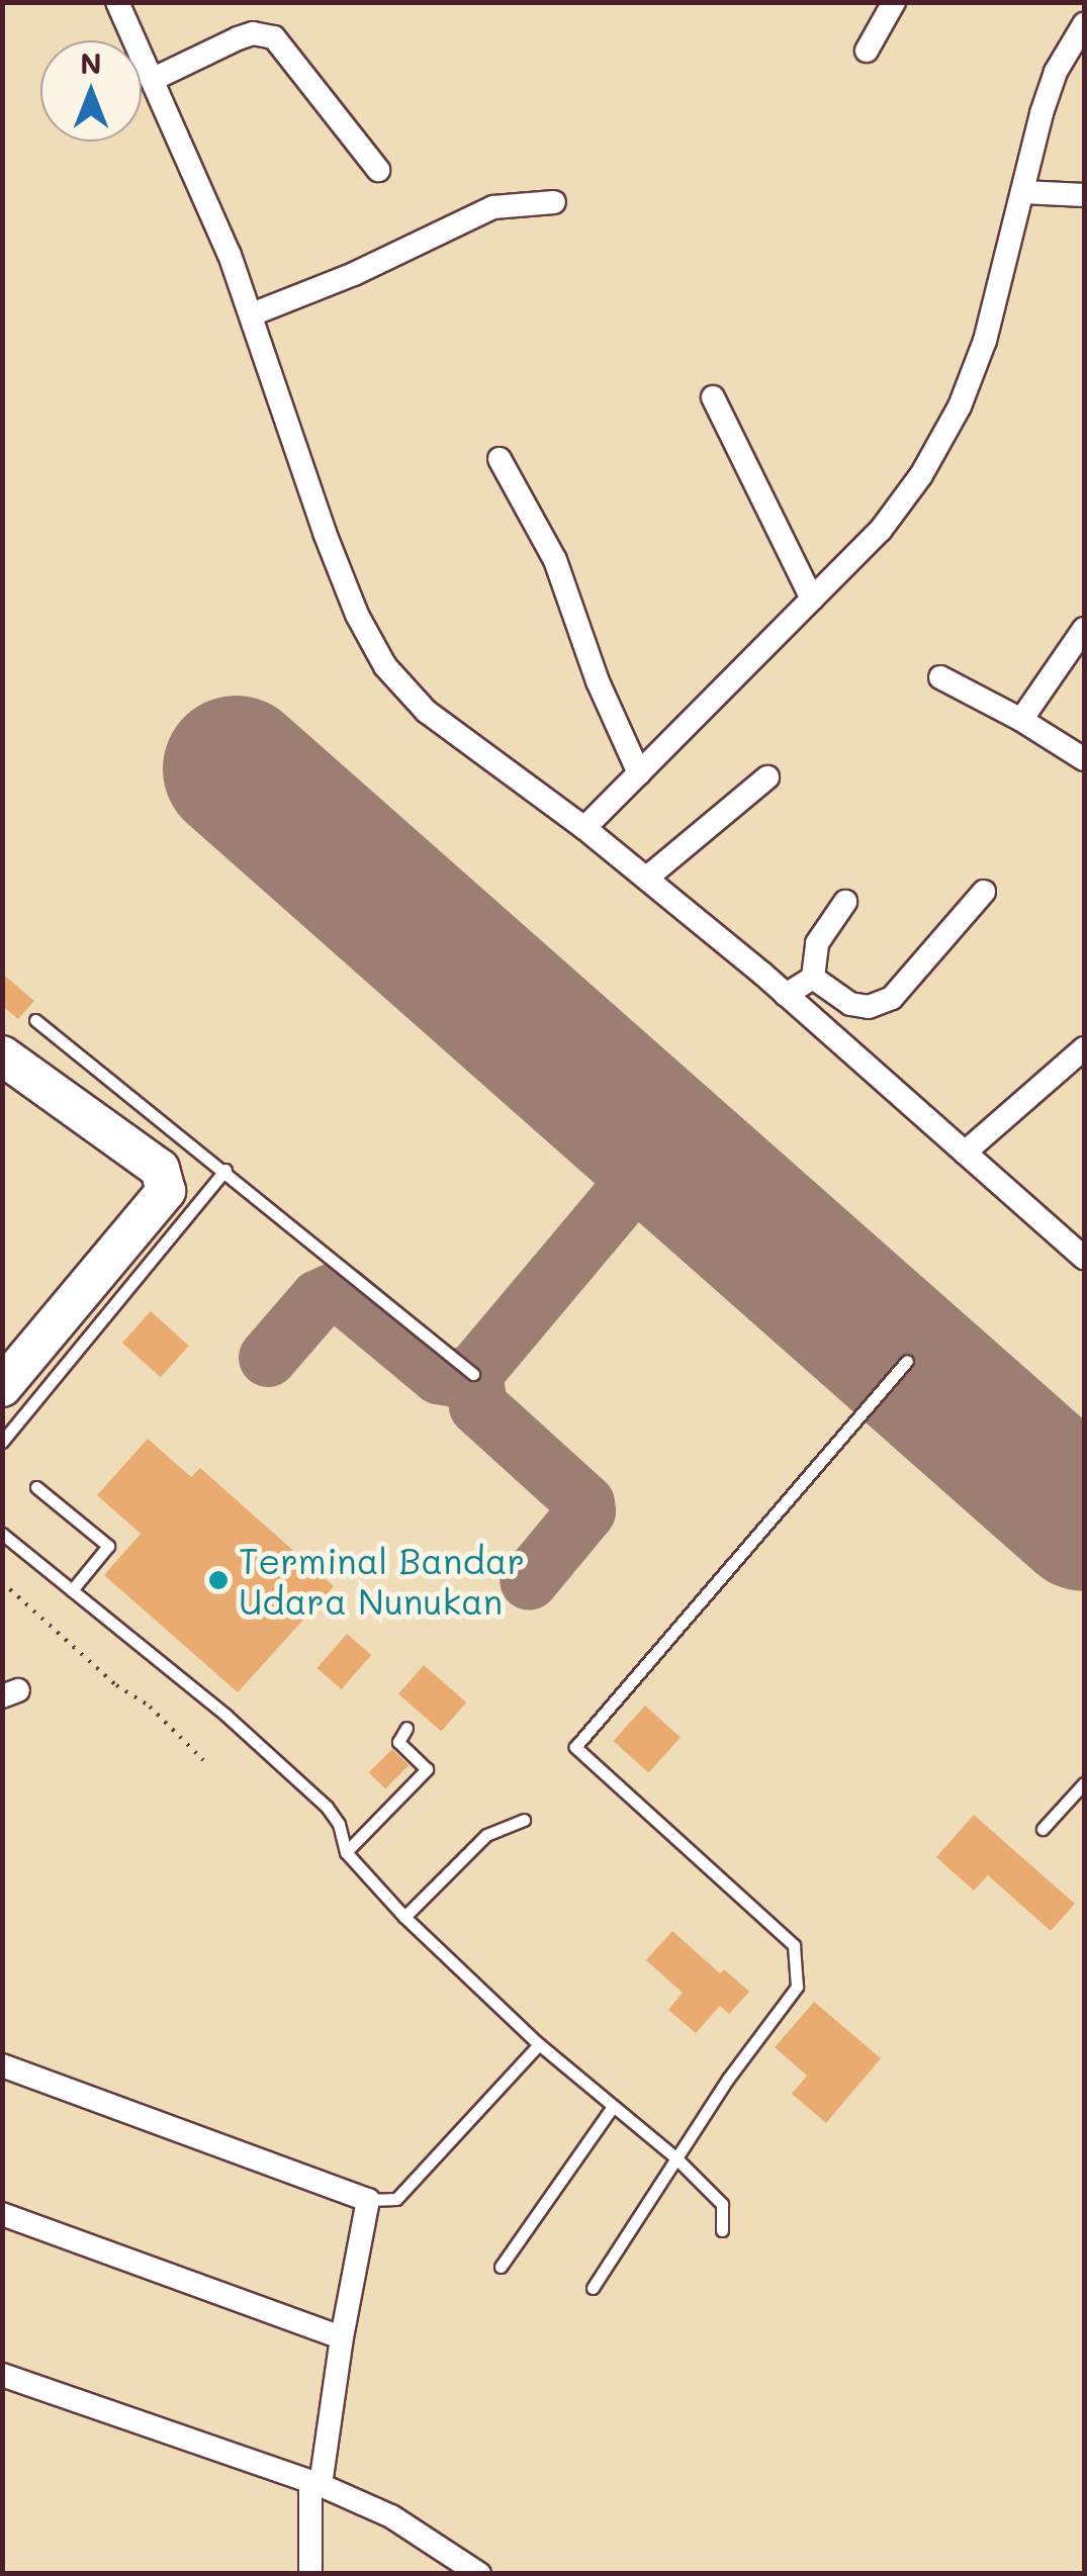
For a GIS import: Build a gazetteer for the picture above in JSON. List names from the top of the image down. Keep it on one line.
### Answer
{"places":["Terminal Bandar Udara Nunukan"],"north":"top"}
